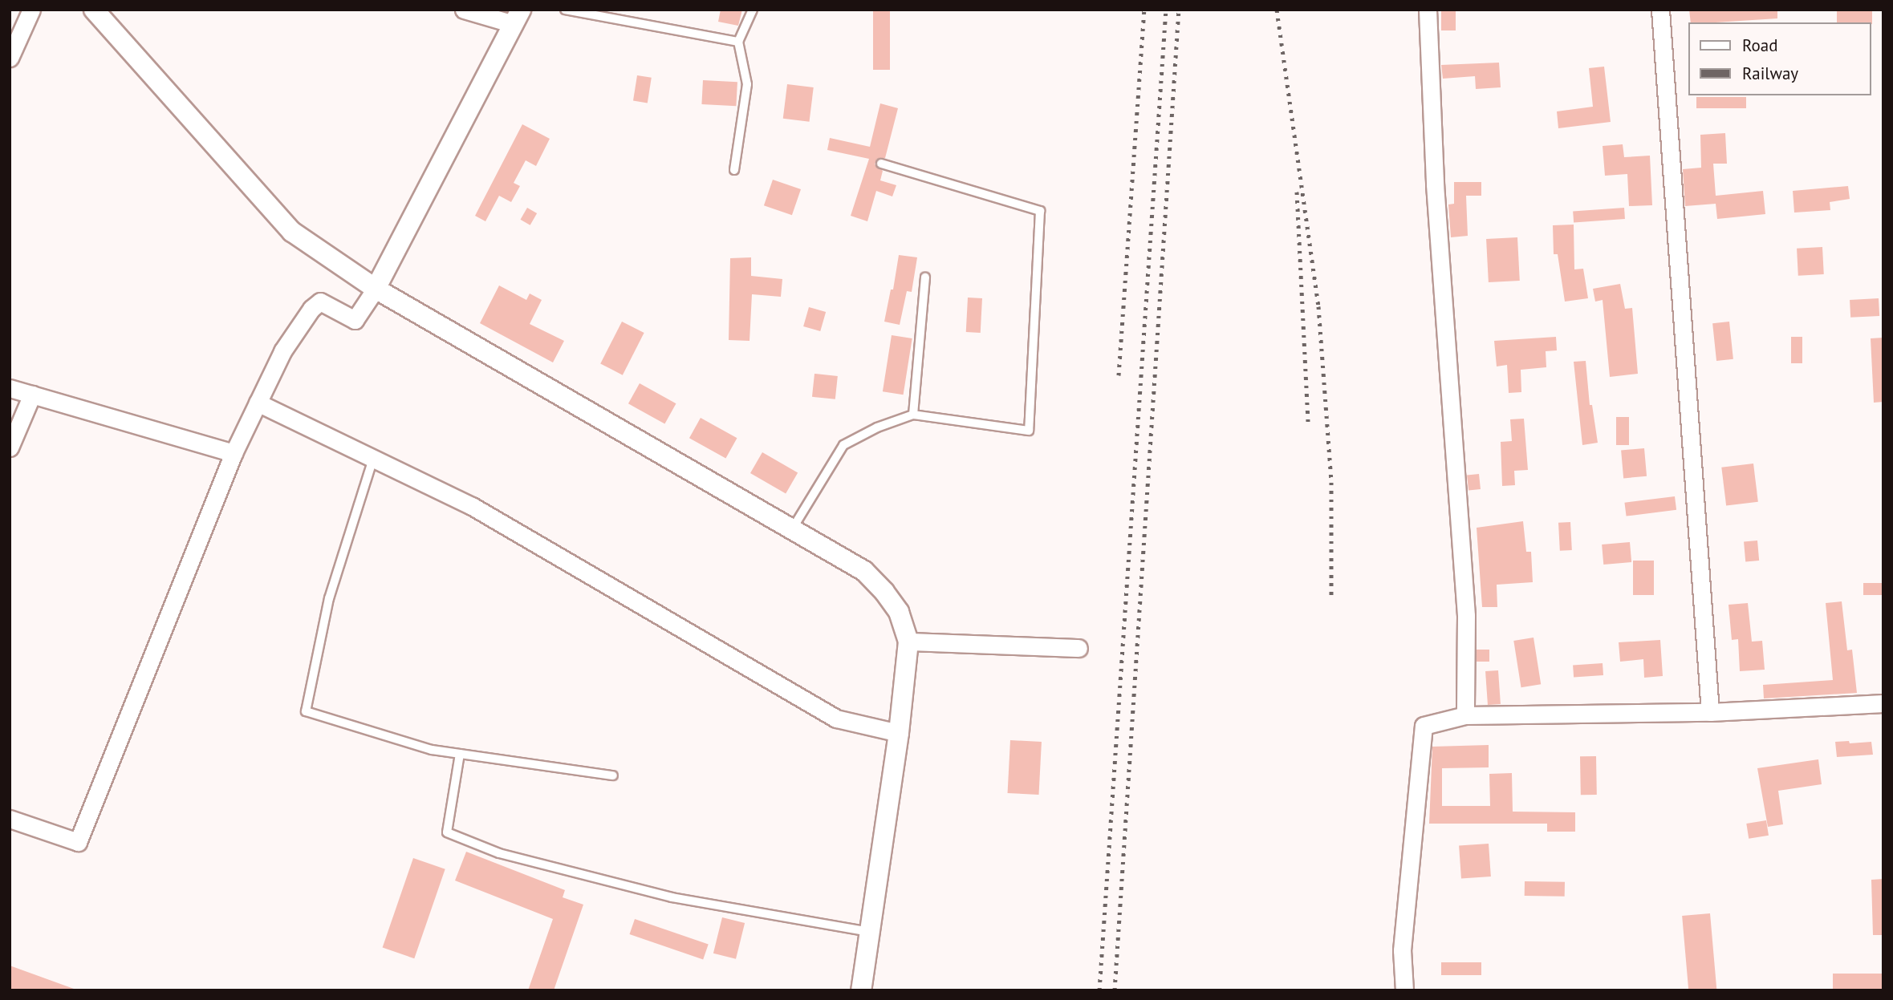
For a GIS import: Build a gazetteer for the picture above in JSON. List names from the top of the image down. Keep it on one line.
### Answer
{"legend":["Road","Railway"]}
